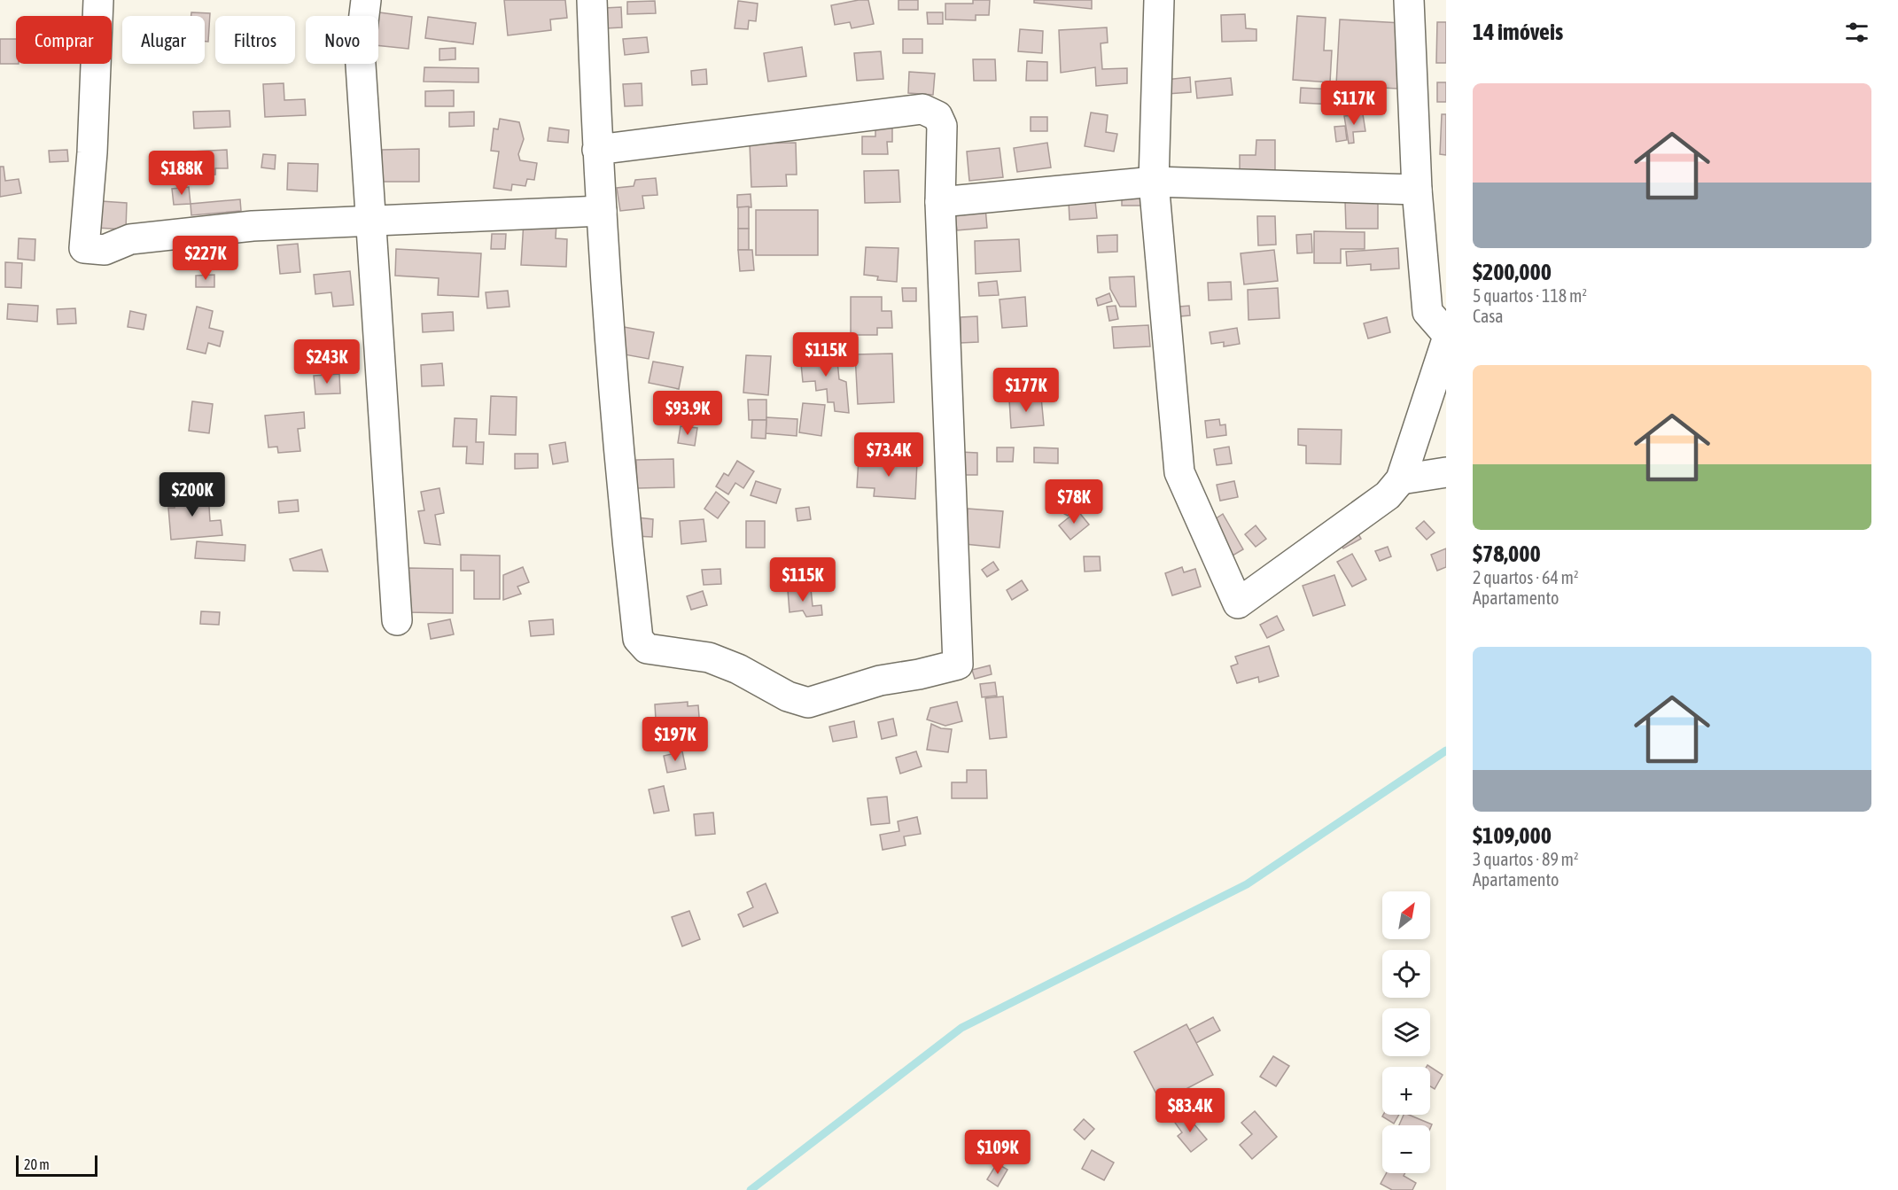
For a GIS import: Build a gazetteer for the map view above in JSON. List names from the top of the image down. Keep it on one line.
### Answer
{"scale_bar":"20 m","north":"top right","page":{"heading":"14 imóveis","chip":["Comprar","Alugar","Filtros","Novo"],"list":[{"name":"$200,000","note":"5 quartos · 118 m² · Casa"},{"name":"$78,000","note":"2 quartos · 64 m² · Apartamento"},{"name":"$109,000","note":"3 quartos · 89 m² · Apartamento"}],"price":["$117K","$188K","$227K","$115K","$243K","$177K","$93.9K","$73.4K","$200K","$78K","$115K","$197K","$83.4K","$109K"],"map_buttons":["+","−"],"scale":"20 m"}}
